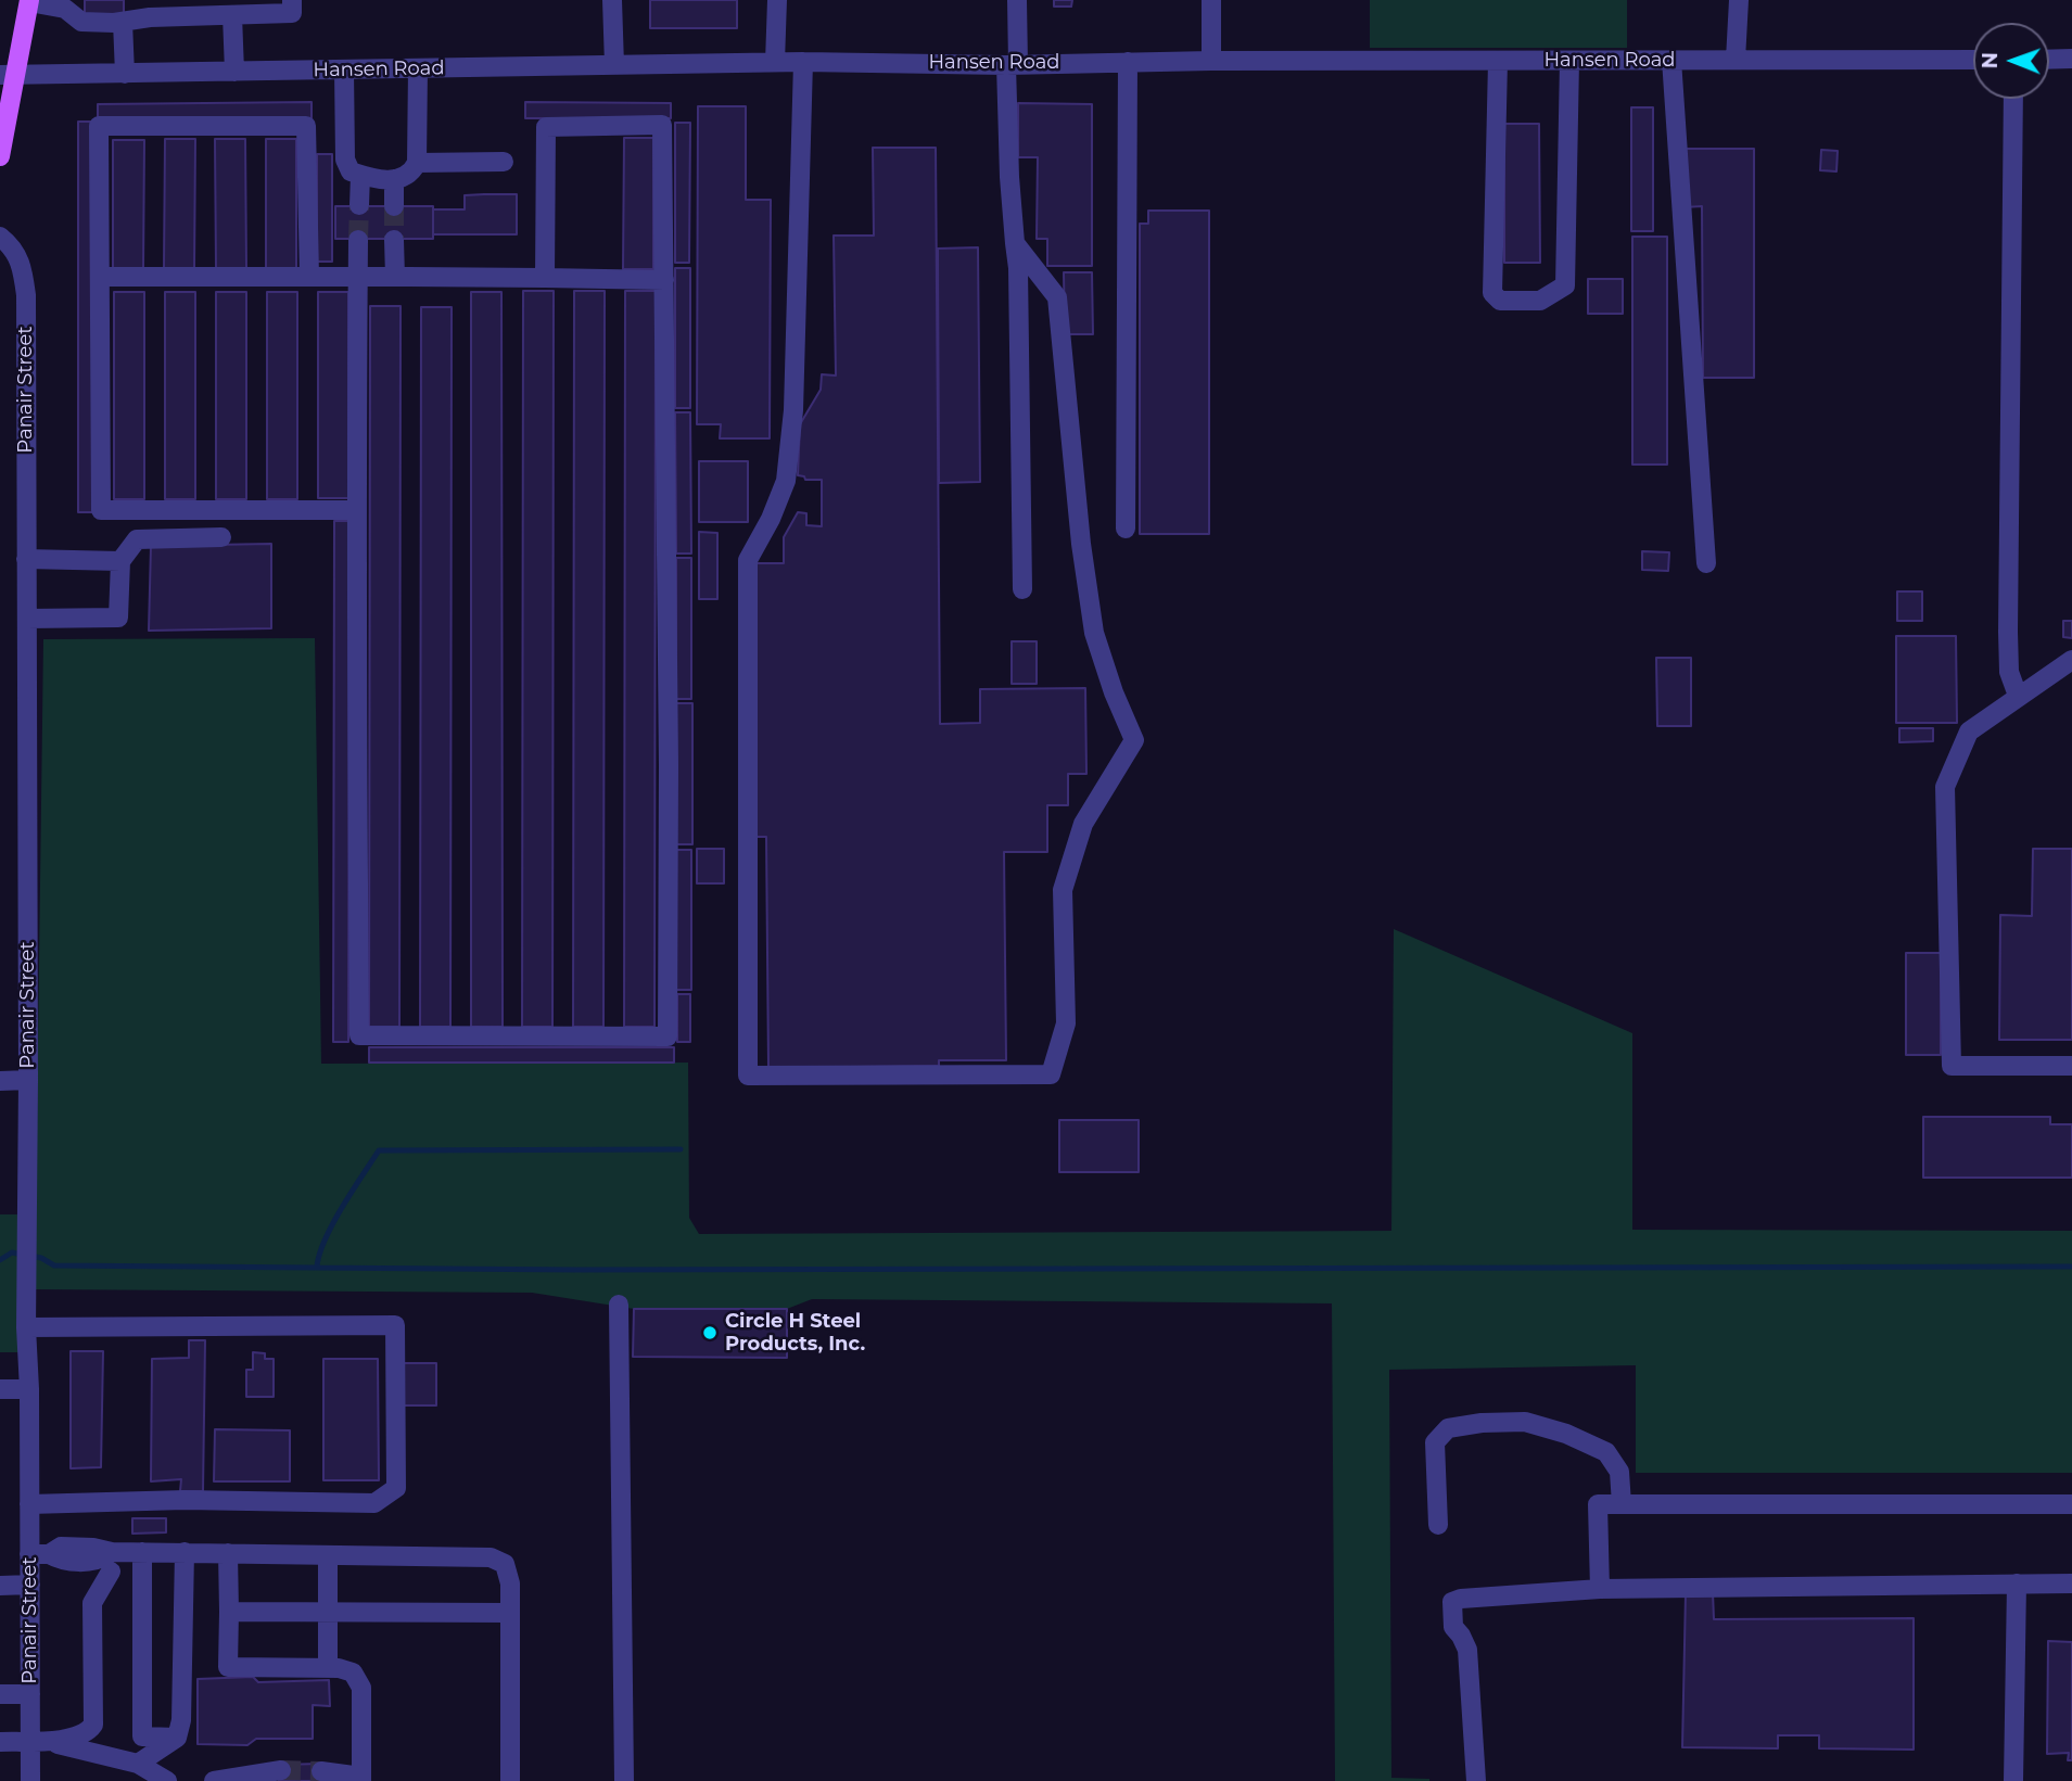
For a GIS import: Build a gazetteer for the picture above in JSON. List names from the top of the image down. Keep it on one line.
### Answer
{"streets":{"street":["Hansen Road","Panair Street"]},"places":["Circle H Steel Products, Inc."],"north":"left"}
